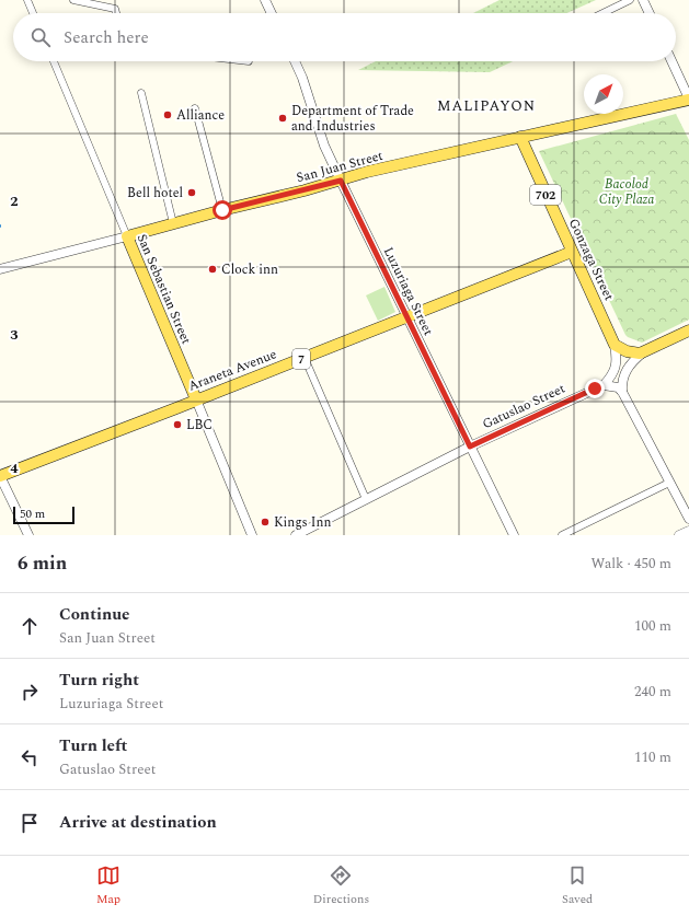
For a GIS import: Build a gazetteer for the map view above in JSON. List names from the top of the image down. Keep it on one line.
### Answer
{"streets":{"main road":["San Juan Street","702","Gonzaga Street","San Sebastian Street","7","Araneta Avenue"],"street":["Luzuriaga Street","Gatuslao Street"]},"crossings":[["San Juan Street","Gonzaga Street"],["San Juan Street","San Sebastian Street"],["San Juan Street","Luzuriaga Street"],["Gonzaga Street","Araneta Avenue"],["San Sebastian Street","Araneta Avenue"],["Luzuriaga Street","Araneta Avenue"],["Luzuriaga Street","Gatuslao Street"]],"districts":["MALIPAYON"],"parks":["Bacolod City Plaza"],"places":["Alliance","Department of Trade and Industries","Bell hotel","Clock inn","LBC","Kings Inn"],"scale_bar":"50 m","north":"top right","page":{"search":"Search here","scale":"50 m","heading":["6 min","Walk · 450 m"],"list":[["Continue","San Juan Street","100 m"],["Turn right","Luzuriaga Street","240 m"],["Turn left","Gatuslao Street","110 m"],"Arrive at destination"],"nav":["Map","Directions","Saved"]},"grid":{"rows":["2","3","4"]}}
